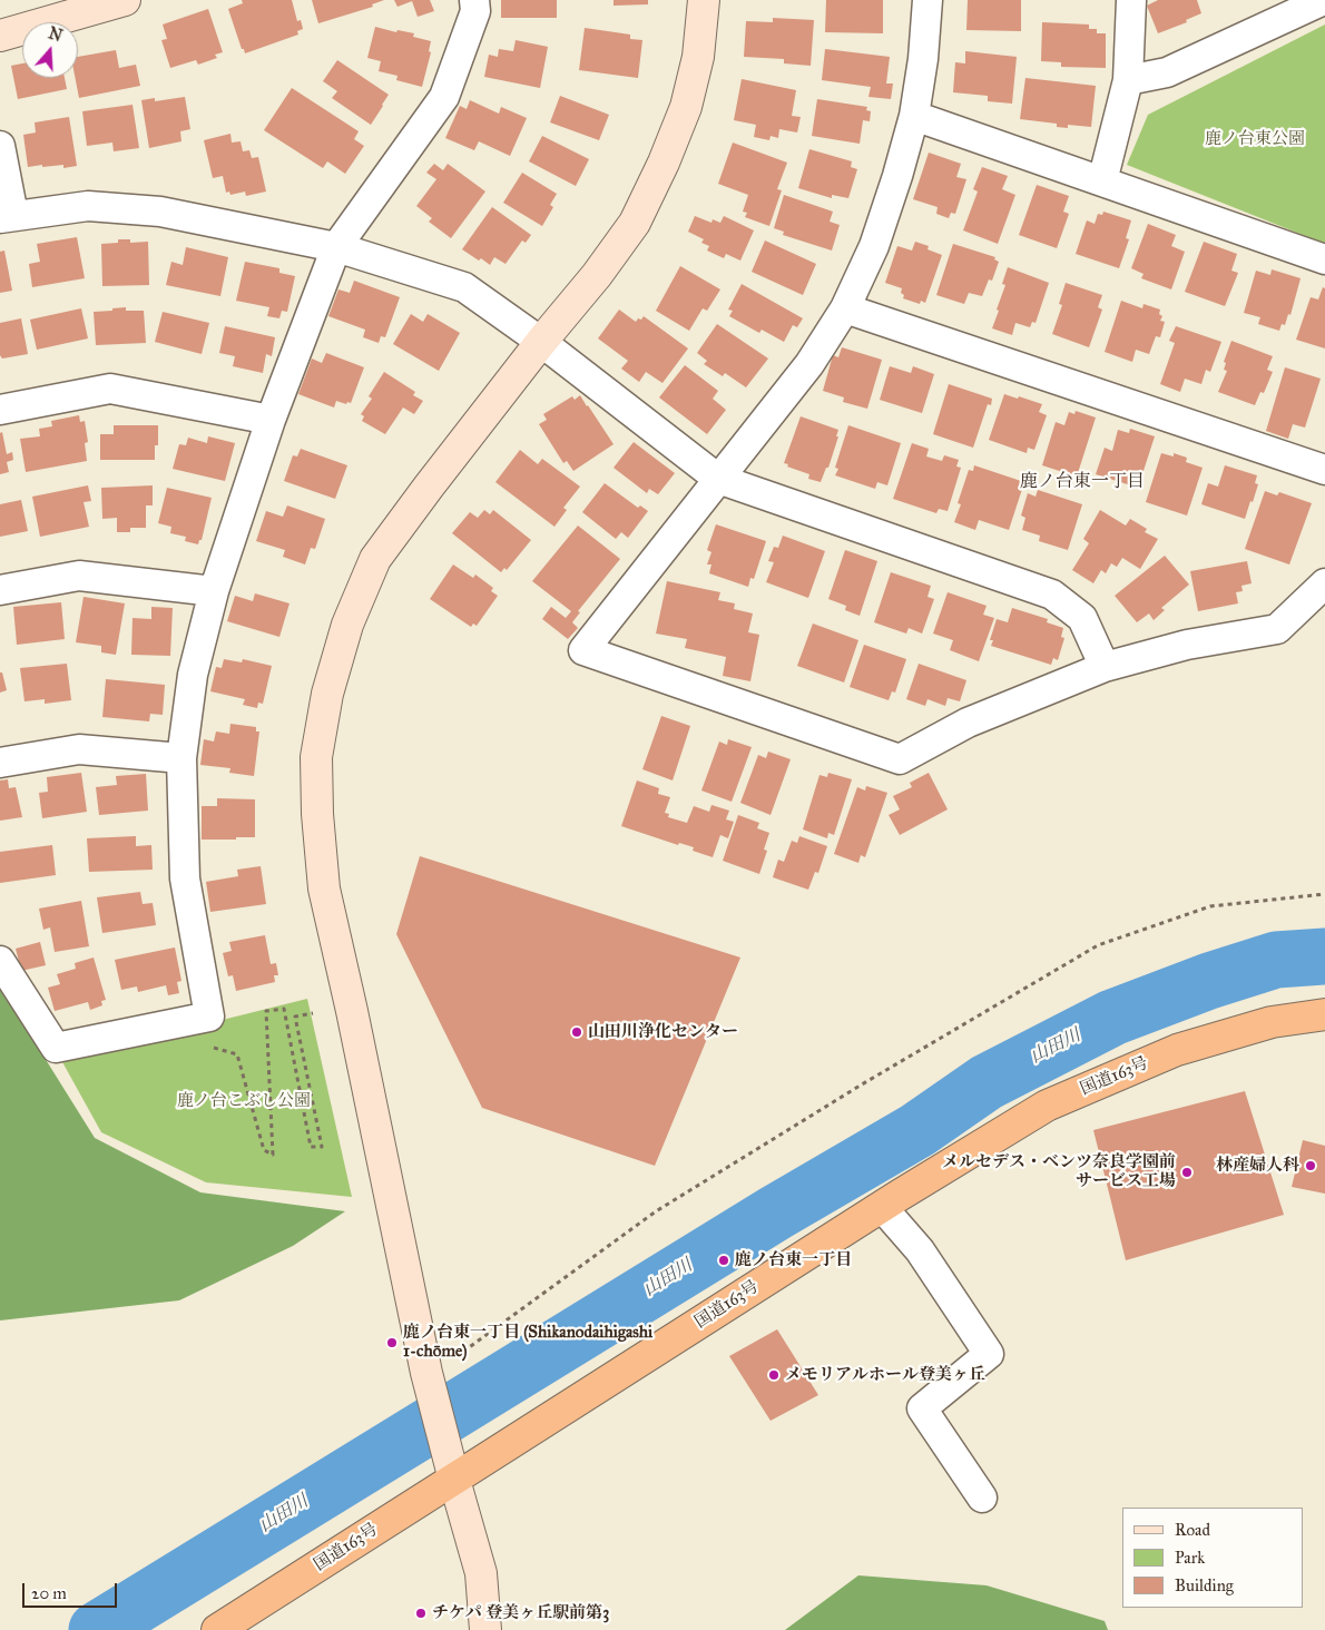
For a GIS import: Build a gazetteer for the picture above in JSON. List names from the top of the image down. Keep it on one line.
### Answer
{"streets":{"highway":["国道163号"]},"districts":["鹿ノ台東一丁目"],"water":["山田川"],"parks":["鹿ノ台東公園","鹿ノ台こぶし公園"],"places":["山田川浄化センター","林産婦人科","メルセデス・ベンツ奈良学園前 サービス工場","鹿ノ台東一丁目","鹿ノ台東一丁目 (Shikanodaihigashi 1-chōme)","メモリアルホール登美ヶ丘","チケパ 登美ヶ丘駅前第3"],"legend":["Road","Park","Building"],"scale_bar":"20 m","north":"top"}
